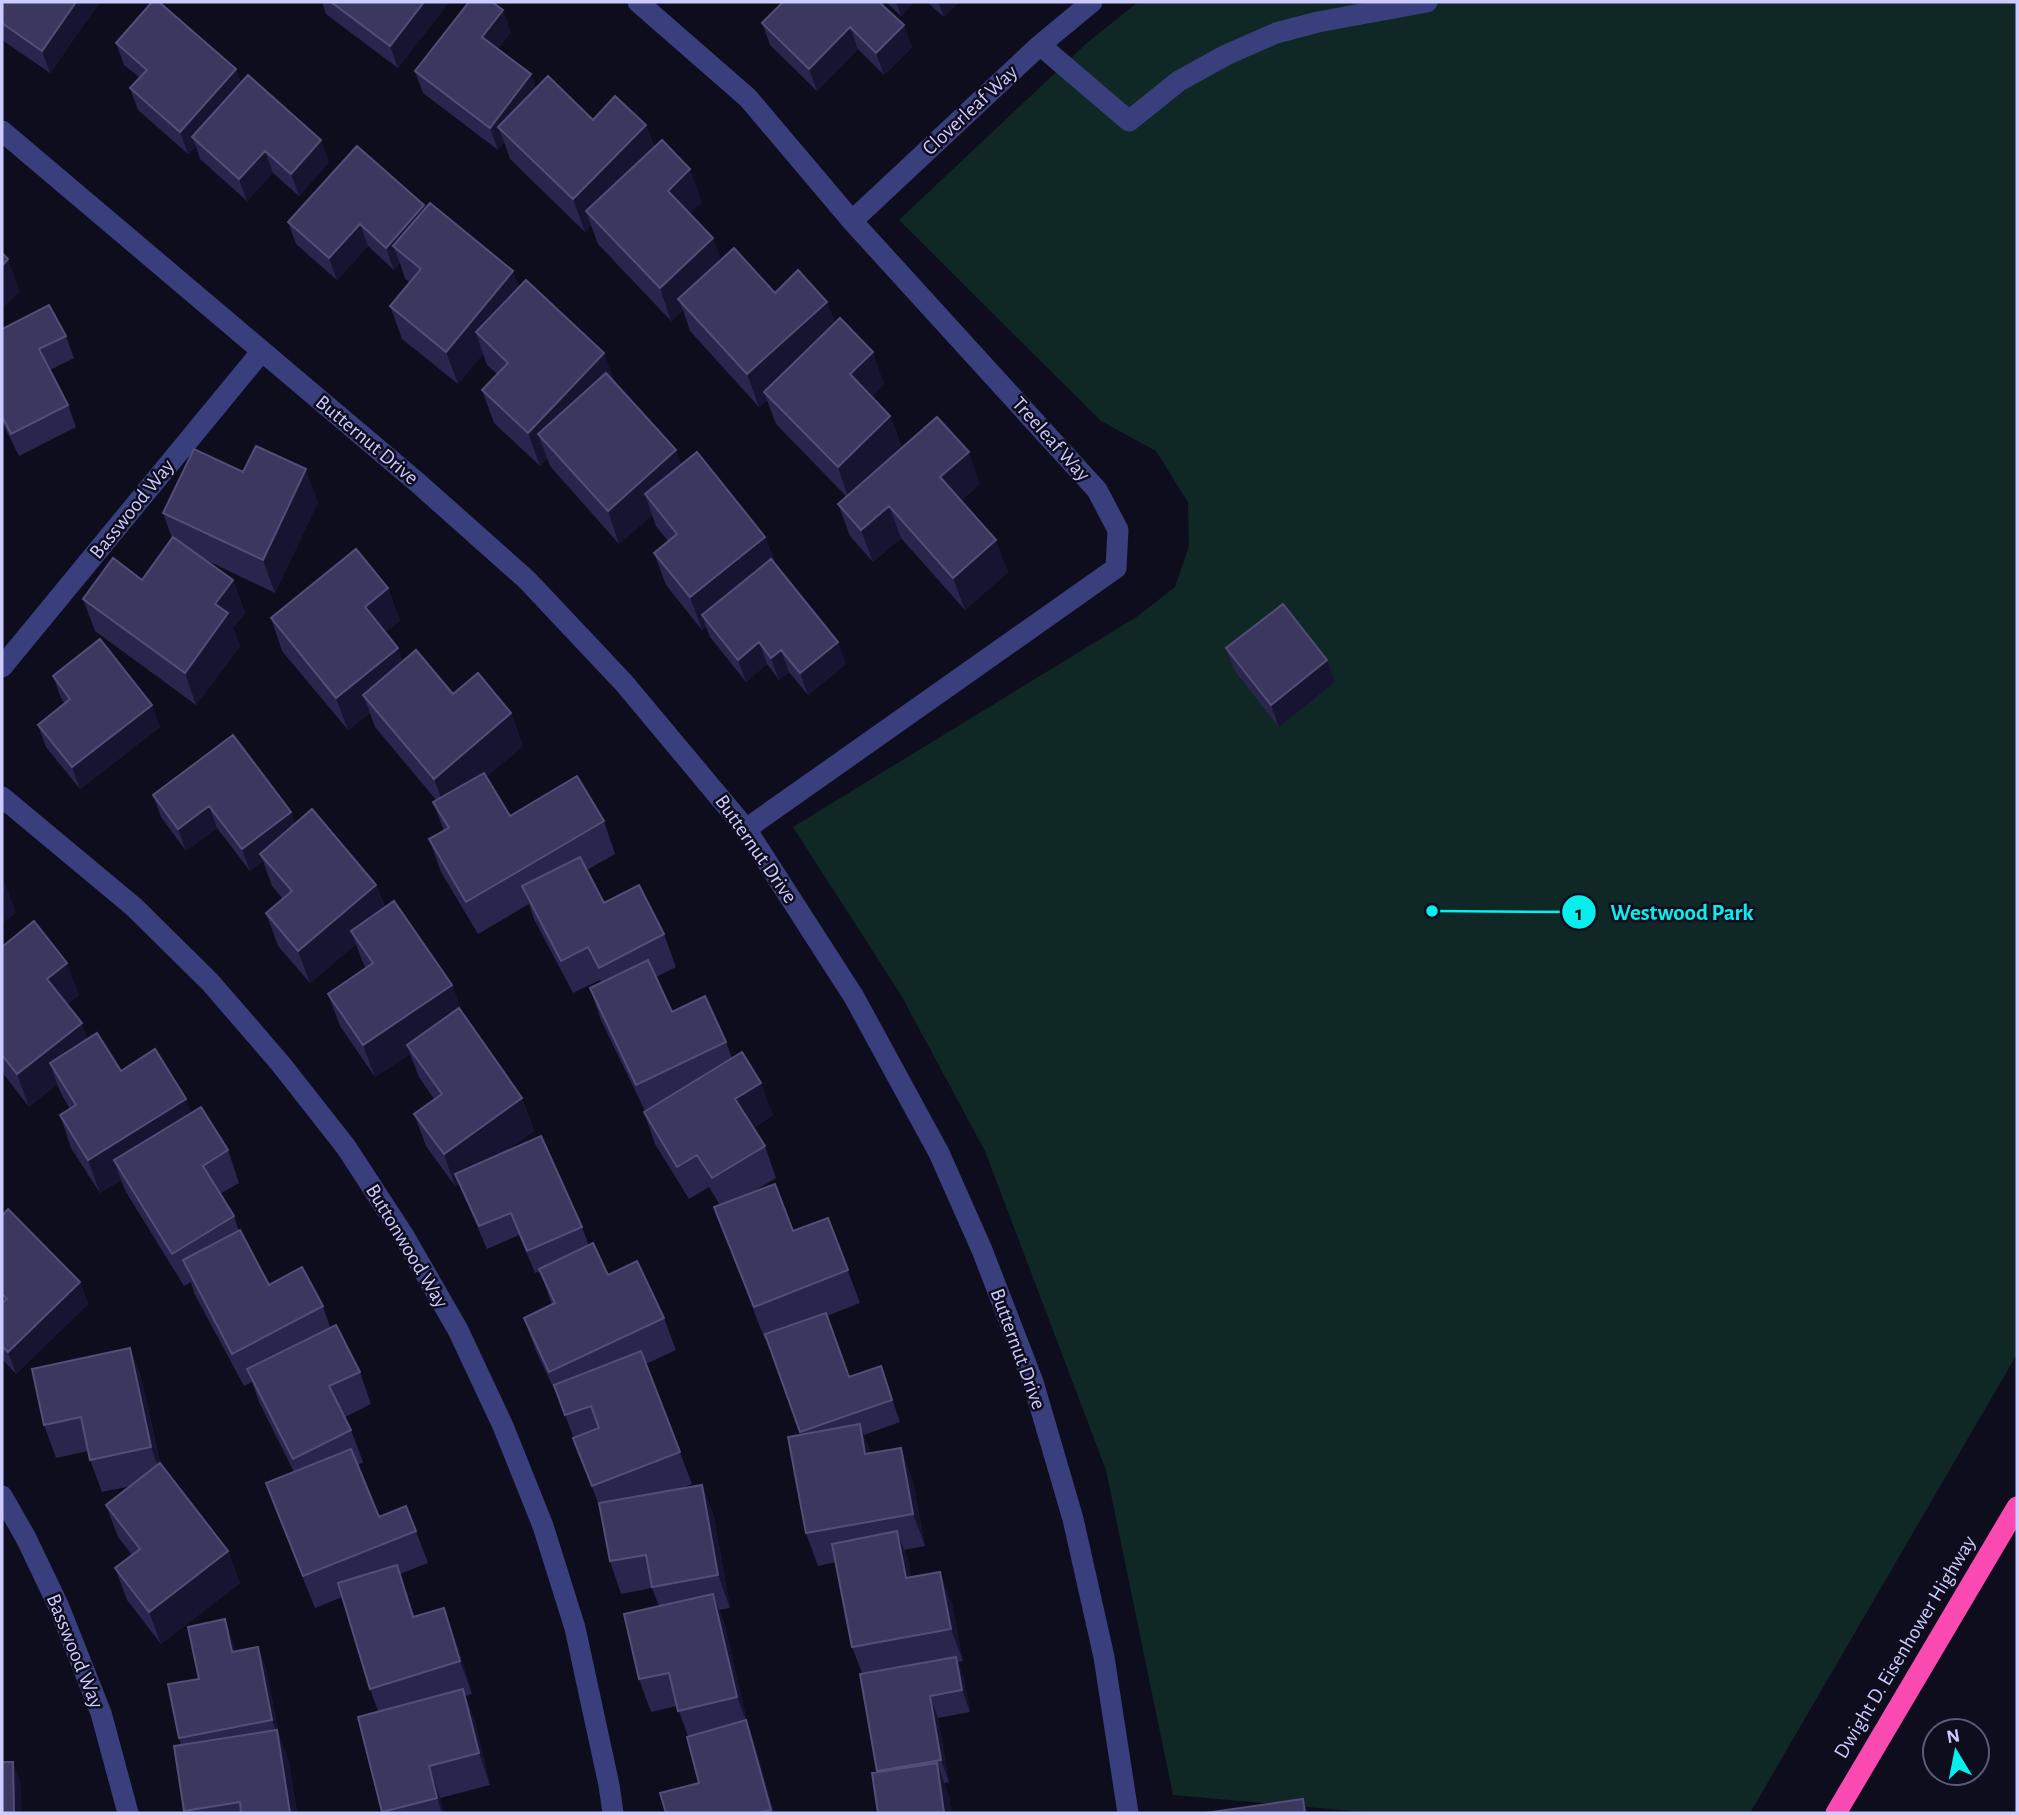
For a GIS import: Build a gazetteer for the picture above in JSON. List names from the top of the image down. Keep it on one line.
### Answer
{"streets":{"highway":["Dwight D. Eisenhower Highway"],"street":["Cloverleaf Way","Treeleaf Way","Butternut Drive","Basswood Way","Buttonwood Way"]},"crossings":[["Cloverleaf Way","Treeleaf Way"],["Treeleaf Way","Butternut Drive"],["Butternut Drive","Basswood Way"]],"places":["Westwood Park"],"north":"top"}
